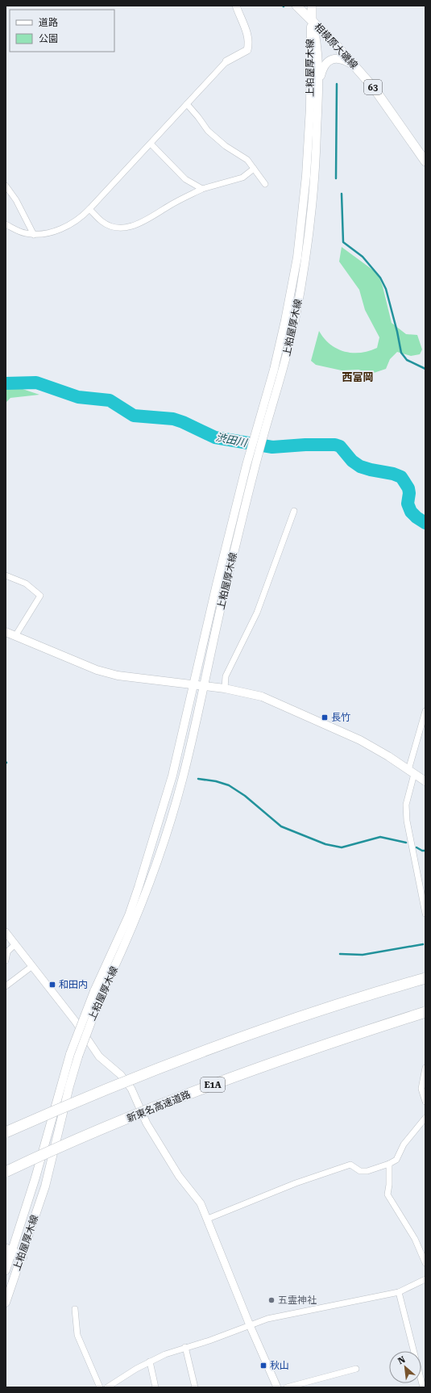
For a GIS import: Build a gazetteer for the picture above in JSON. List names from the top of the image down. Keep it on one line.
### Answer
{"streets":{"highway":["E1A","新東名高速道路"],"main road":["相模原大磯線","上粕屋厚木線","63"]},"crossings":[["相模原大磯線","上粕屋厚木線"]],"districts":["西富岡"],"water":["渋田川"],"places":{"transit":["長竹","和田内","秋山"],"other":["五霊神社"]},"legend":["道路","公園"],"north":"top left"}
